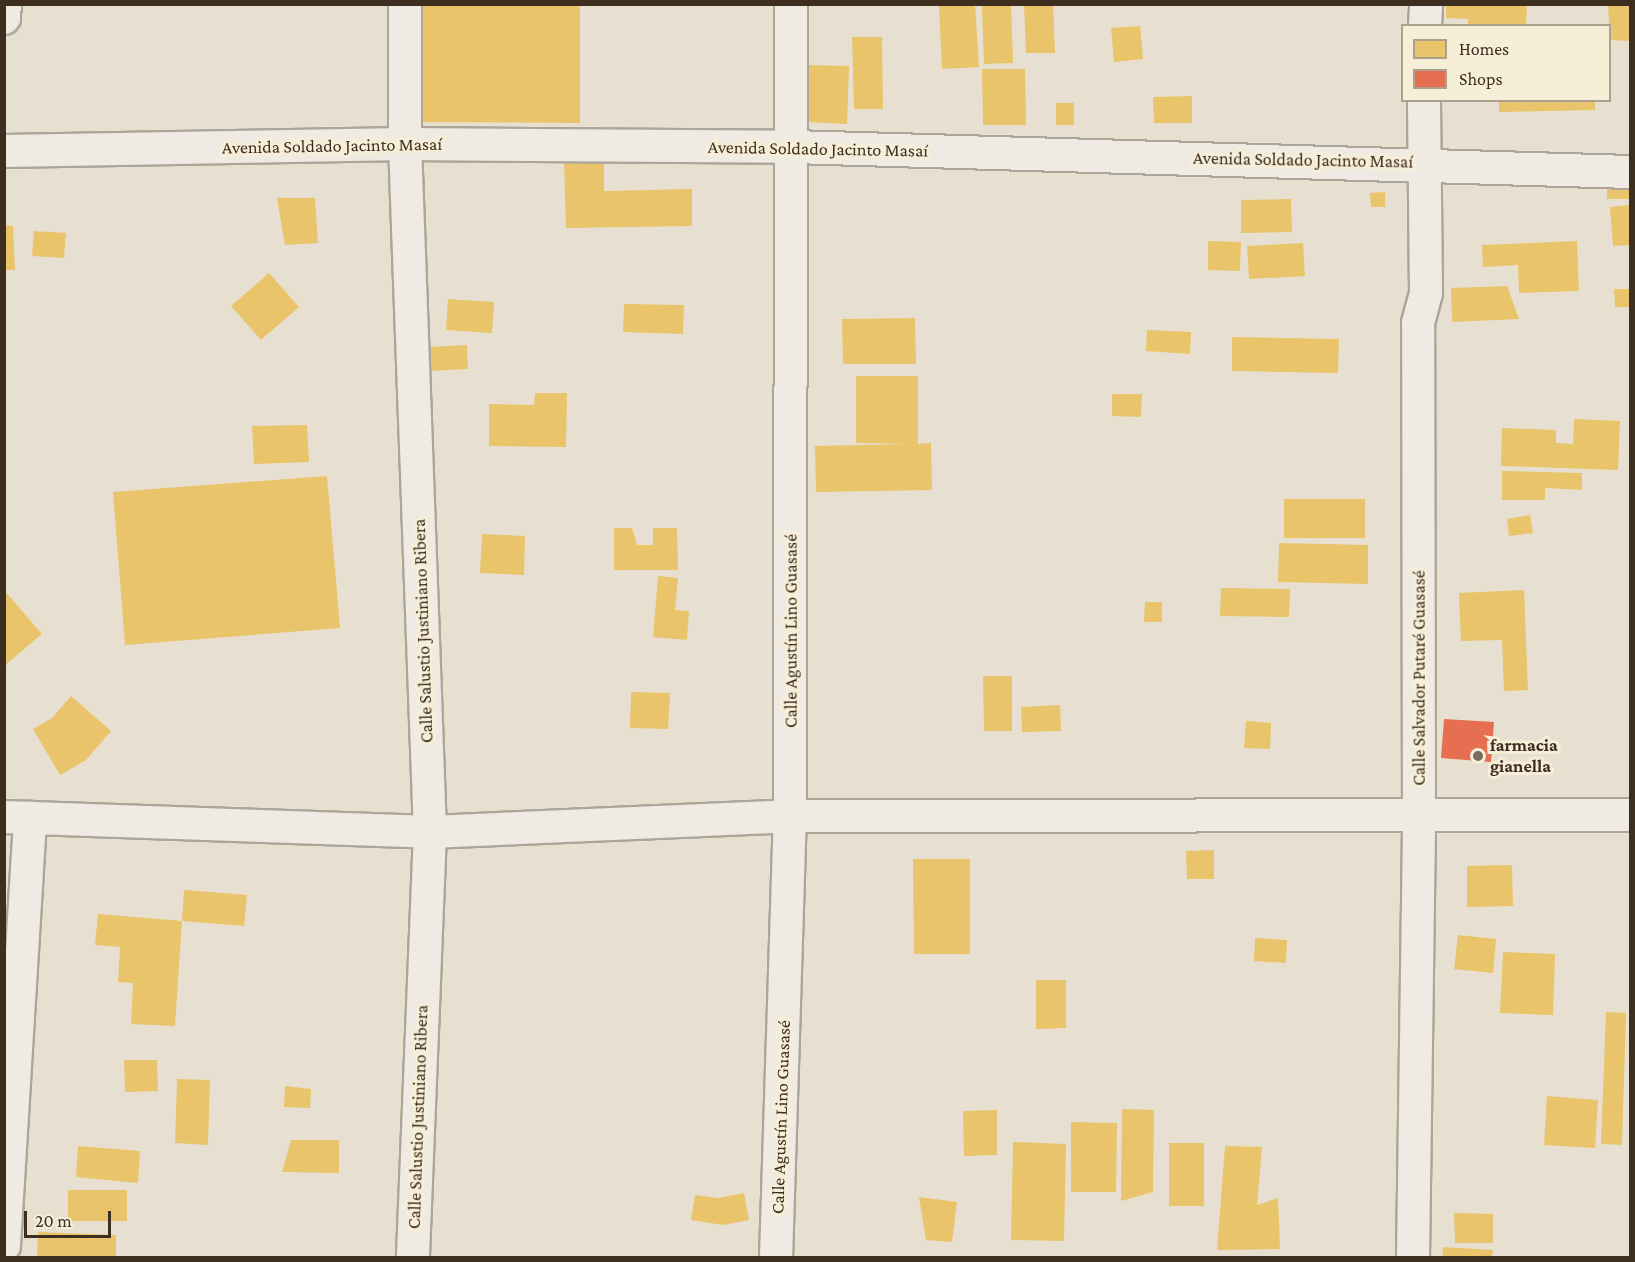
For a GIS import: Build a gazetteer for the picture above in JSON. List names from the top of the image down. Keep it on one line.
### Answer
{"streets":{"street":["Avenida Soldado Jacinto Masaí","Calle Salustio Justiniano Ribera","Calle Agustín Lino Guasasé","Calle Salvador Putaré Guasasé"]},"crossings":[["Avenida Soldado Jacinto Masaí","Calle Salustio Justiniano Ribera"],["Avenida Soldado Jacinto Masaí","Calle Agustín Lino Guasasé"],["Avenida Soldado Jacinto Masaí","Calle Salvador Putaré Guasasé"]],"places":["farmacia gianella"],"legend":["Homes","Shops"],"scale_bar":"20 m"}
